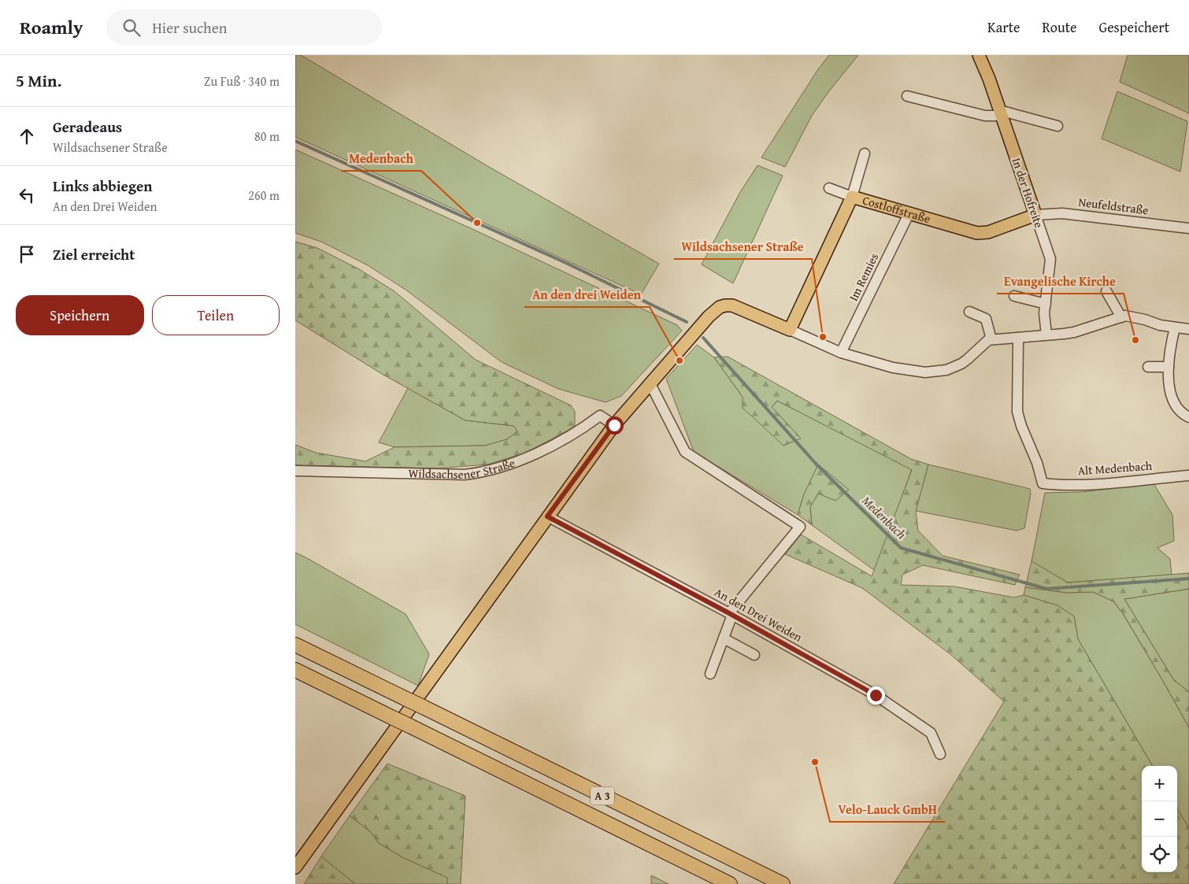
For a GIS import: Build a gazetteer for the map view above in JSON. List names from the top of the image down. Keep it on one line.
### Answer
{"streets":{"highway":["A 3"],"main road":["In der Hofreite","Costloffstraße"],"street":["Neufeldstraße","Im Remies","Wildsachsener Straße","Alt Medenbach","An den Drei Weiden"]},"crossings":[["In der Hofreite","Neufeldstraße"],["In der Hofreite","Costloffstraße"],["Neufeldstraße","Costloffstraße"],["Costloffstraße","Im Remies"]],"water":["Medenbach"],"places":["Medenbach","Wildsachsener Straße","Evangelische Kirche","An den drei Weiden","Velo-Lauck GmbH"],"page":{"header":"Roamly","search":"Hier suchen","nav":["Karte","Route","Gespeichert"],"heading":["5 Min.","Zu Fuß · 340 m"],"list":[["Geradeaus","Wildsachsener Straße","80 m"],["Links abbiegen","An den Drei Weiden","260 m"],"Ziel erreicht"],"buttons":["Speichern","Teilen"],"map_buttons":["+","−"]}}
